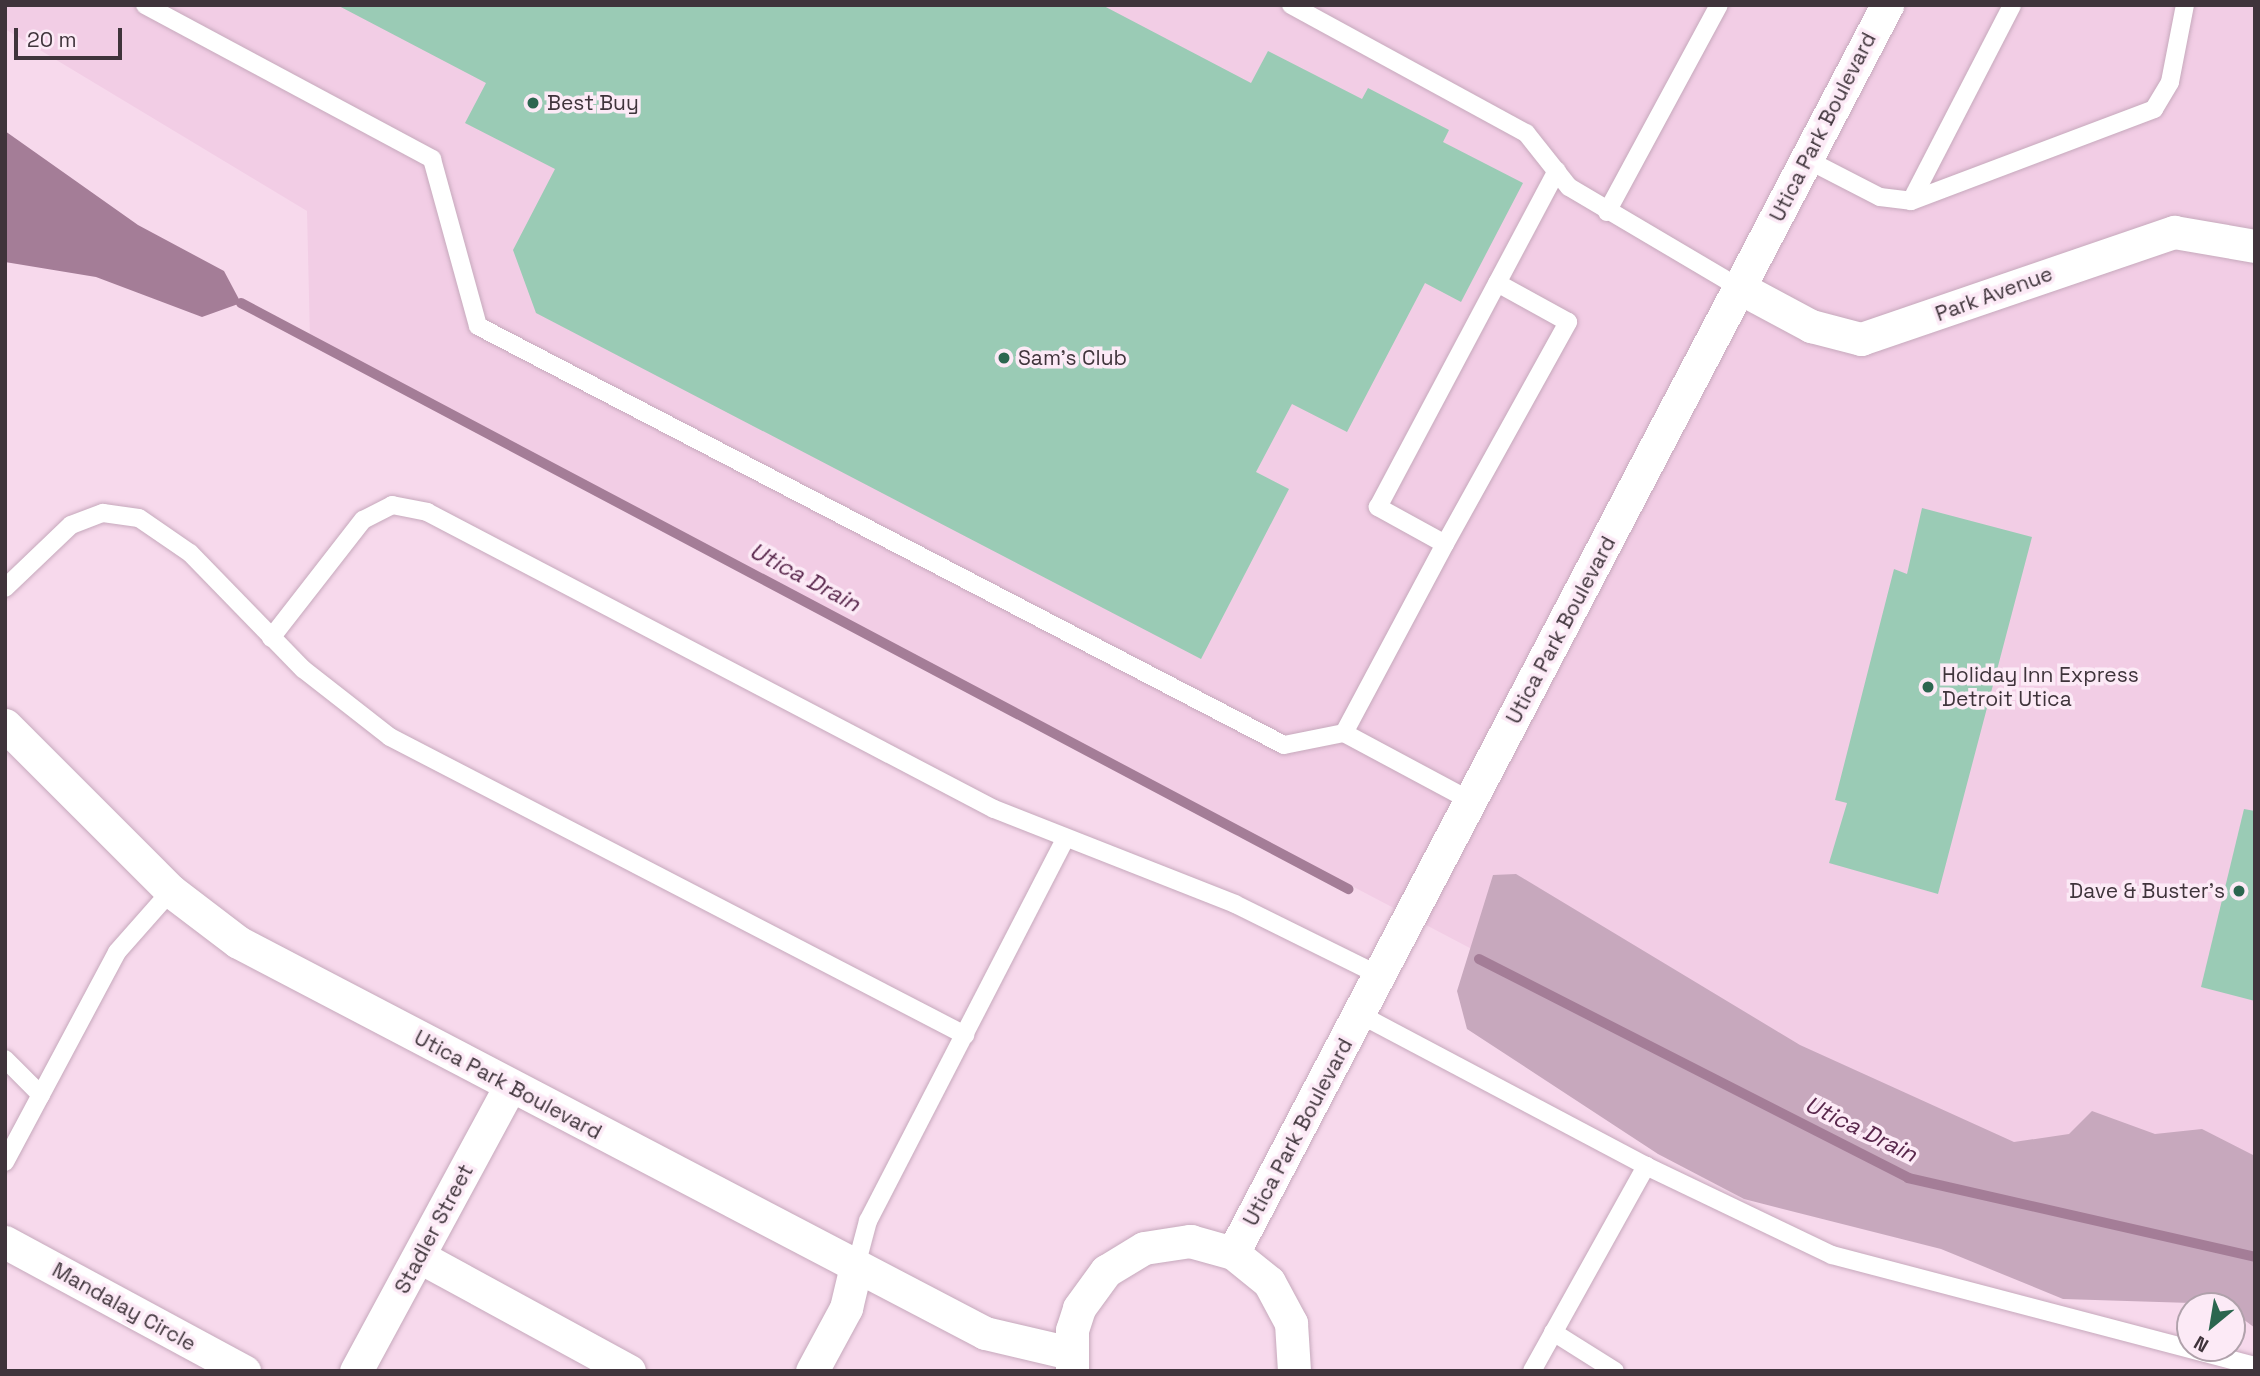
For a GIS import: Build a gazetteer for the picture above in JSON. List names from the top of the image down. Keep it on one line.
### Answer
{"streets":{"street":["Utica Park Boulevard","Park Avenue","Stadler Street","Mandalay Circle"]},"crossings":[["Utica Park Boulevard","Park Avenue"],["Utica Park Boulevard","Stadler Street"]],"water":["Utica Drain"],"places":["Best Buy","Sam's Club","Holiday Inn Express Detroit Utica","Dave & Buster's"],"scale_bar":"20 m","north":"bottom left"}
